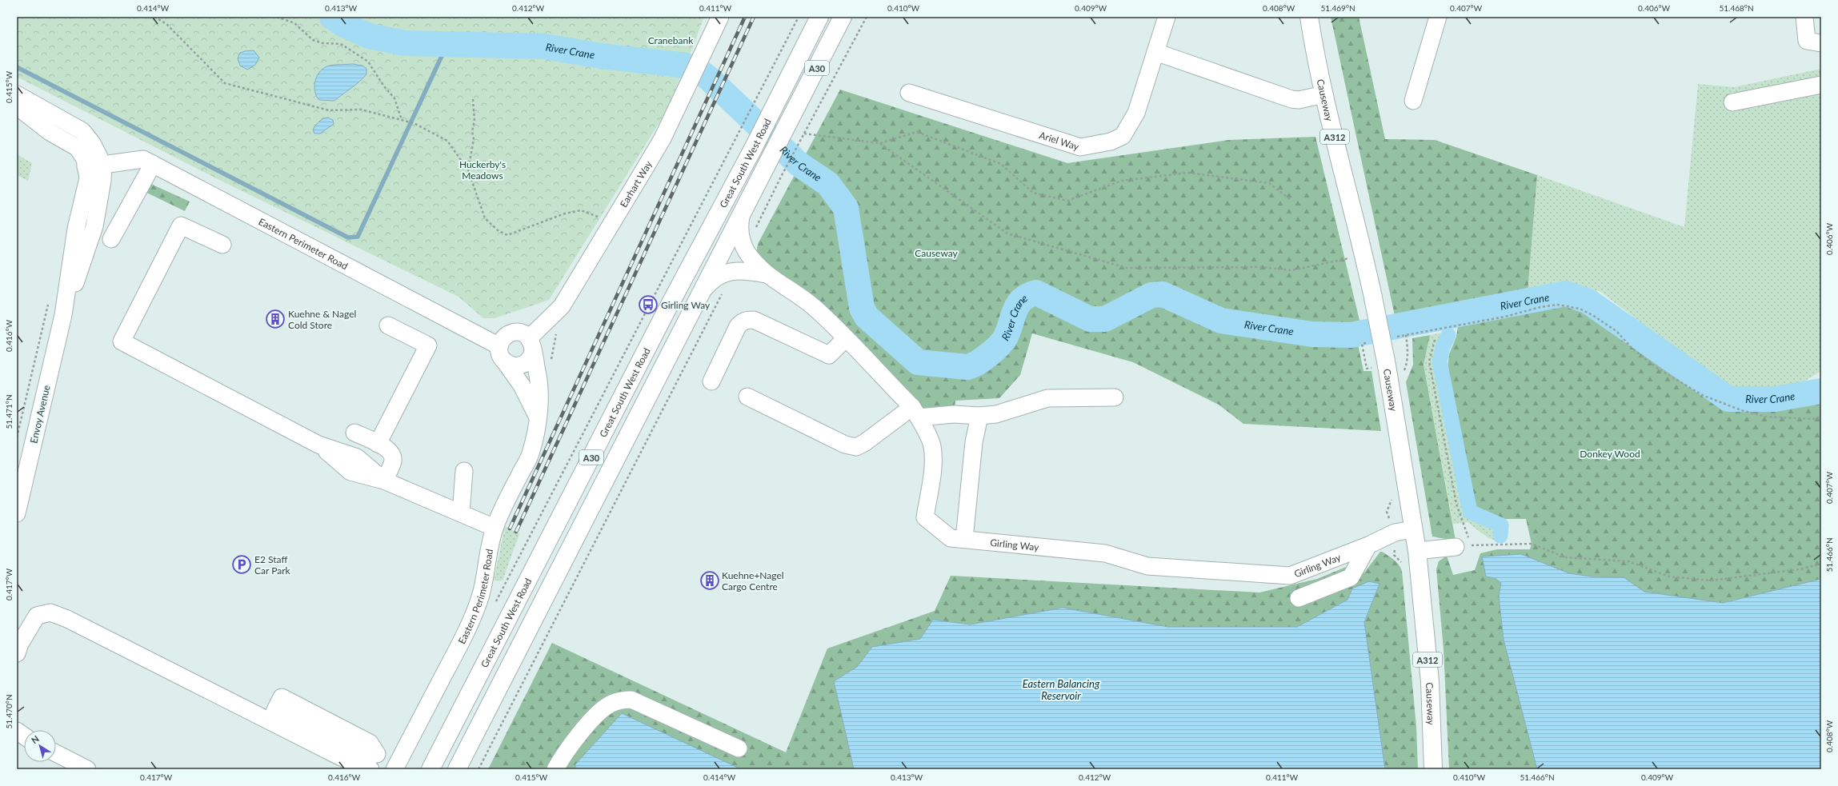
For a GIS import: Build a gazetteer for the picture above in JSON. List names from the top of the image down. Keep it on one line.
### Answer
{"streets":{"main road":["A30","Causeway","A312","Great South West Road"],"street":["Ariel Way","Earhart Way","Eastern Perimeter Road","Envoy Avenue","Girling Way"]},"crossings":[["Causeway","Girling Way"],["Great South West Road","Girling Way"],["Earhart Way","Eastern Perimeter Road"],["Eastern Perimeter Road","Envoy Avenue"]],"water":["River Crane","Eastern Balancing Reservoir"],"parks":["Cranebank","Huckerby's Meadows","Causeway","Donkey Wood"],"places":{"bus stop":["Girling Way"],"building":["Kuehne & Nagel Cold Store","Kuehne+Nagel Cargo Centre"],"parking":["E2 Staff Car Park"]},"north":"top left","coordinates":["0.414°W","0.413°W","0.412°W","0.411°W","0.410°W","0.409°W","0.408°W","51.469°N","0.407°W","0.406°W","51.468°N","0.415°W","0.416°W","51.471°N","51.466°N","0.417°W","51.470°N"]}
